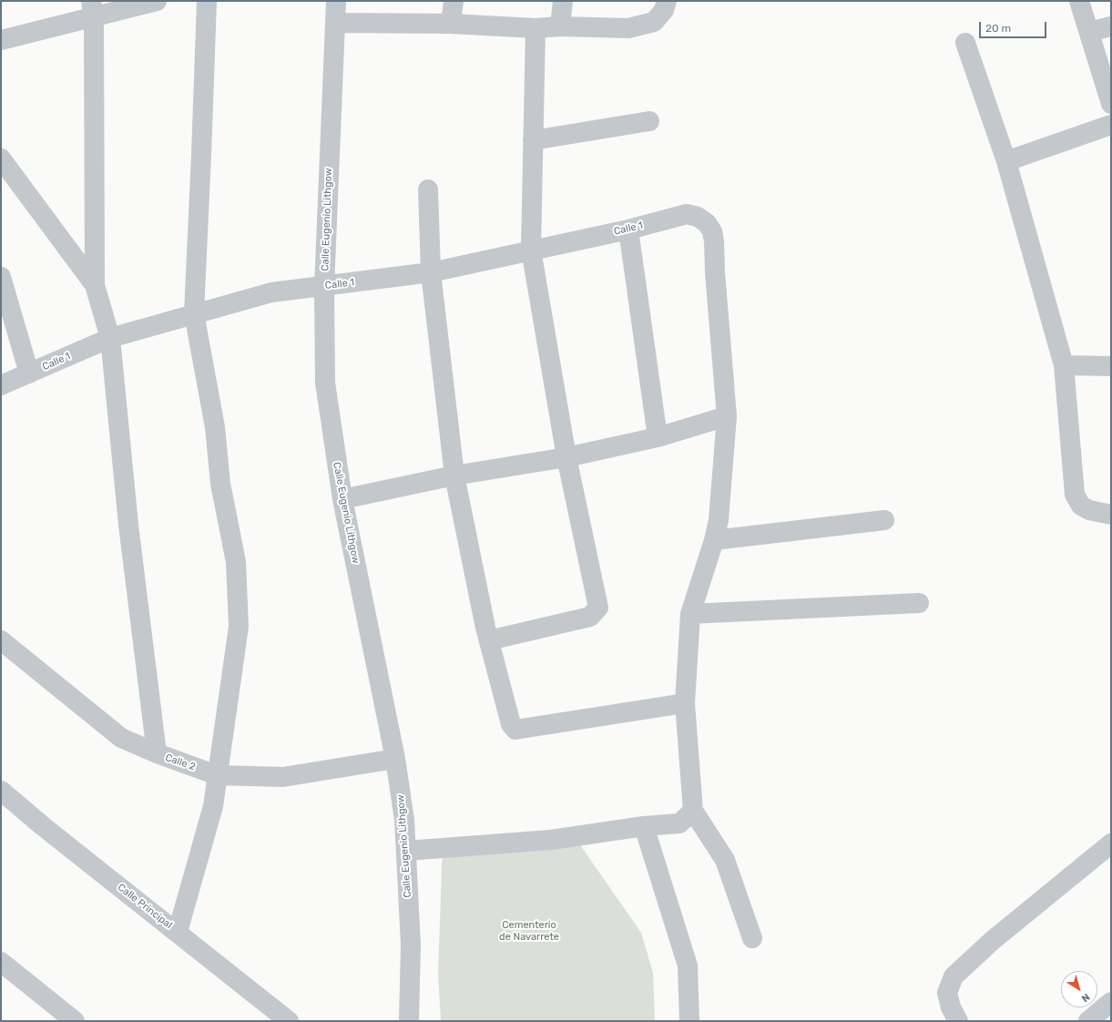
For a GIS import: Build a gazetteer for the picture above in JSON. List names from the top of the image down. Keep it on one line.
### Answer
{"streets":{"street":["Calle Eugenio Lithgow","Calle 1","Calle 2","Calle Principal"]},"crossings":[["Calle Eugenio Lithgow","Calle 1"],["Calle Eugenio Lithgow","Calle 2"]],"parks":["Cementerio de Navarrete"],"scale_bar":"20 m","north":"bottom right"}
